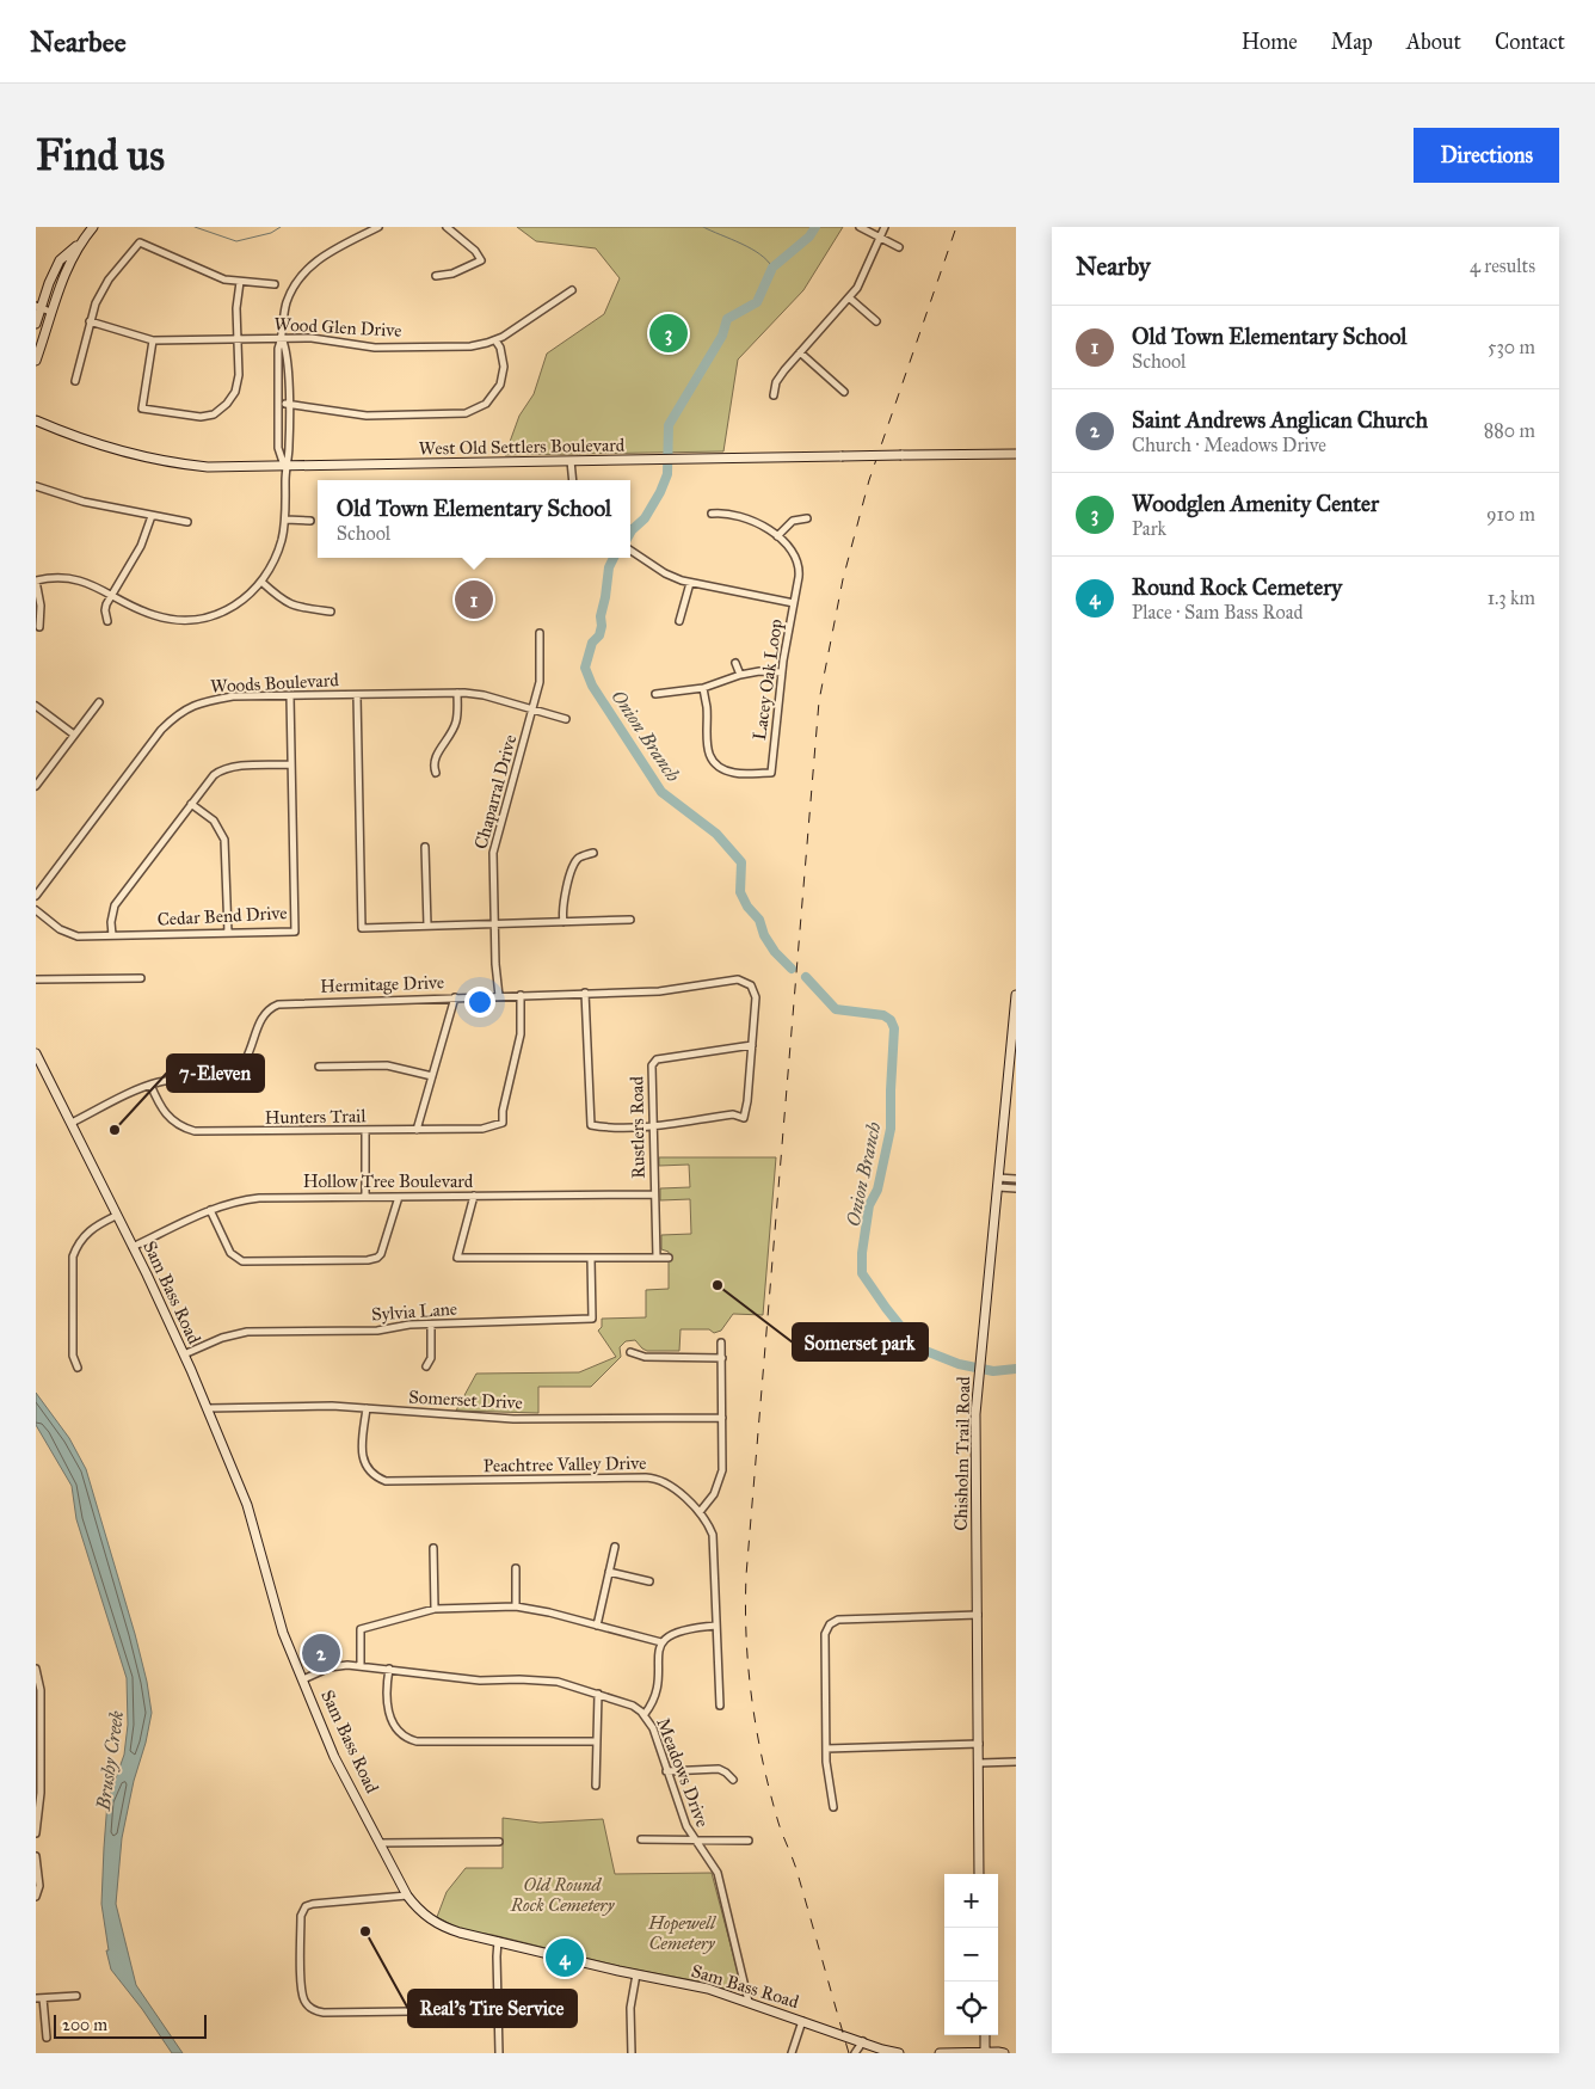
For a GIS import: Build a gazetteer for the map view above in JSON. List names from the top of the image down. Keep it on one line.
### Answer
{"streets":{"main road":["West Old Settlers Boulevard","Sam Bass Road","Chisholm Trail Road"],"street":["Wood Glen Drive","Lacey Oak Loop","Woods Boulevard","Chaparral Drive","Cedar Bend Drive","Hermitage Drive","Hunters Trail","Rustlers Road","Hollow Tree Boulevard","Sylvia Lane","Somerset Drive","Peachtree Valley Drive","Meadows Drive"]},"crossings":[["Woods Boulevard","Chaparral Drive"],["Woods Boulevard","Cedar Bend Drive"],["Chaparral Drive","Hermitage Drive"],["Hermitage Drive","Hunters Trail"],["Hermitage Drive","Rustlers Road"],["Hermitage Drive","Sam Bass Road"],["Rustlers Road","Hollow Tree Boulevard"],["Hollow Tree Boulevard","Sam Bass Road"],["Sam Bass Road","Sylvia Lane"],["Sam Bass Road","Somerset Drive"],["Sam Bass Road","Meadows Drive"],["Somerset Drive","Peachtree Valley Drive"]],"water":["Onion Branch","Brushy Creek"],"parks":["Old Round Rock Cemetery","Hopewell Cemetery"],"places":["7-Eleven","Somerset park","Real’s Tire Service"],"scale_bar":"200 m","page":{"header":"Nearbee","nav":["Home","Map","About","Contact"],"buttons":"Directions","title":"Find us","heading":["Nearby","4 results"],"list":[{"mark":"1","name":"Old Town Elementary School","note":"School","value":"530 m"},{"mark":"2","name":"Saint Andrews Anglican Church","note":"Church · Meadows Drive","value":"880 m"},{"mark":"3","name":"Woodglen Amenity Center","note":"Park","value":"910 m"},{"mark":"4","name":"Round Rock Cemetery","note":"Place · Sam Bass Road","value":"1.3 km"}],"pins":["3","1","2","4"],"popup":["Old Town Elementary School","School"],"map_buttons":["+","−"],"scale":"200 m"}}
